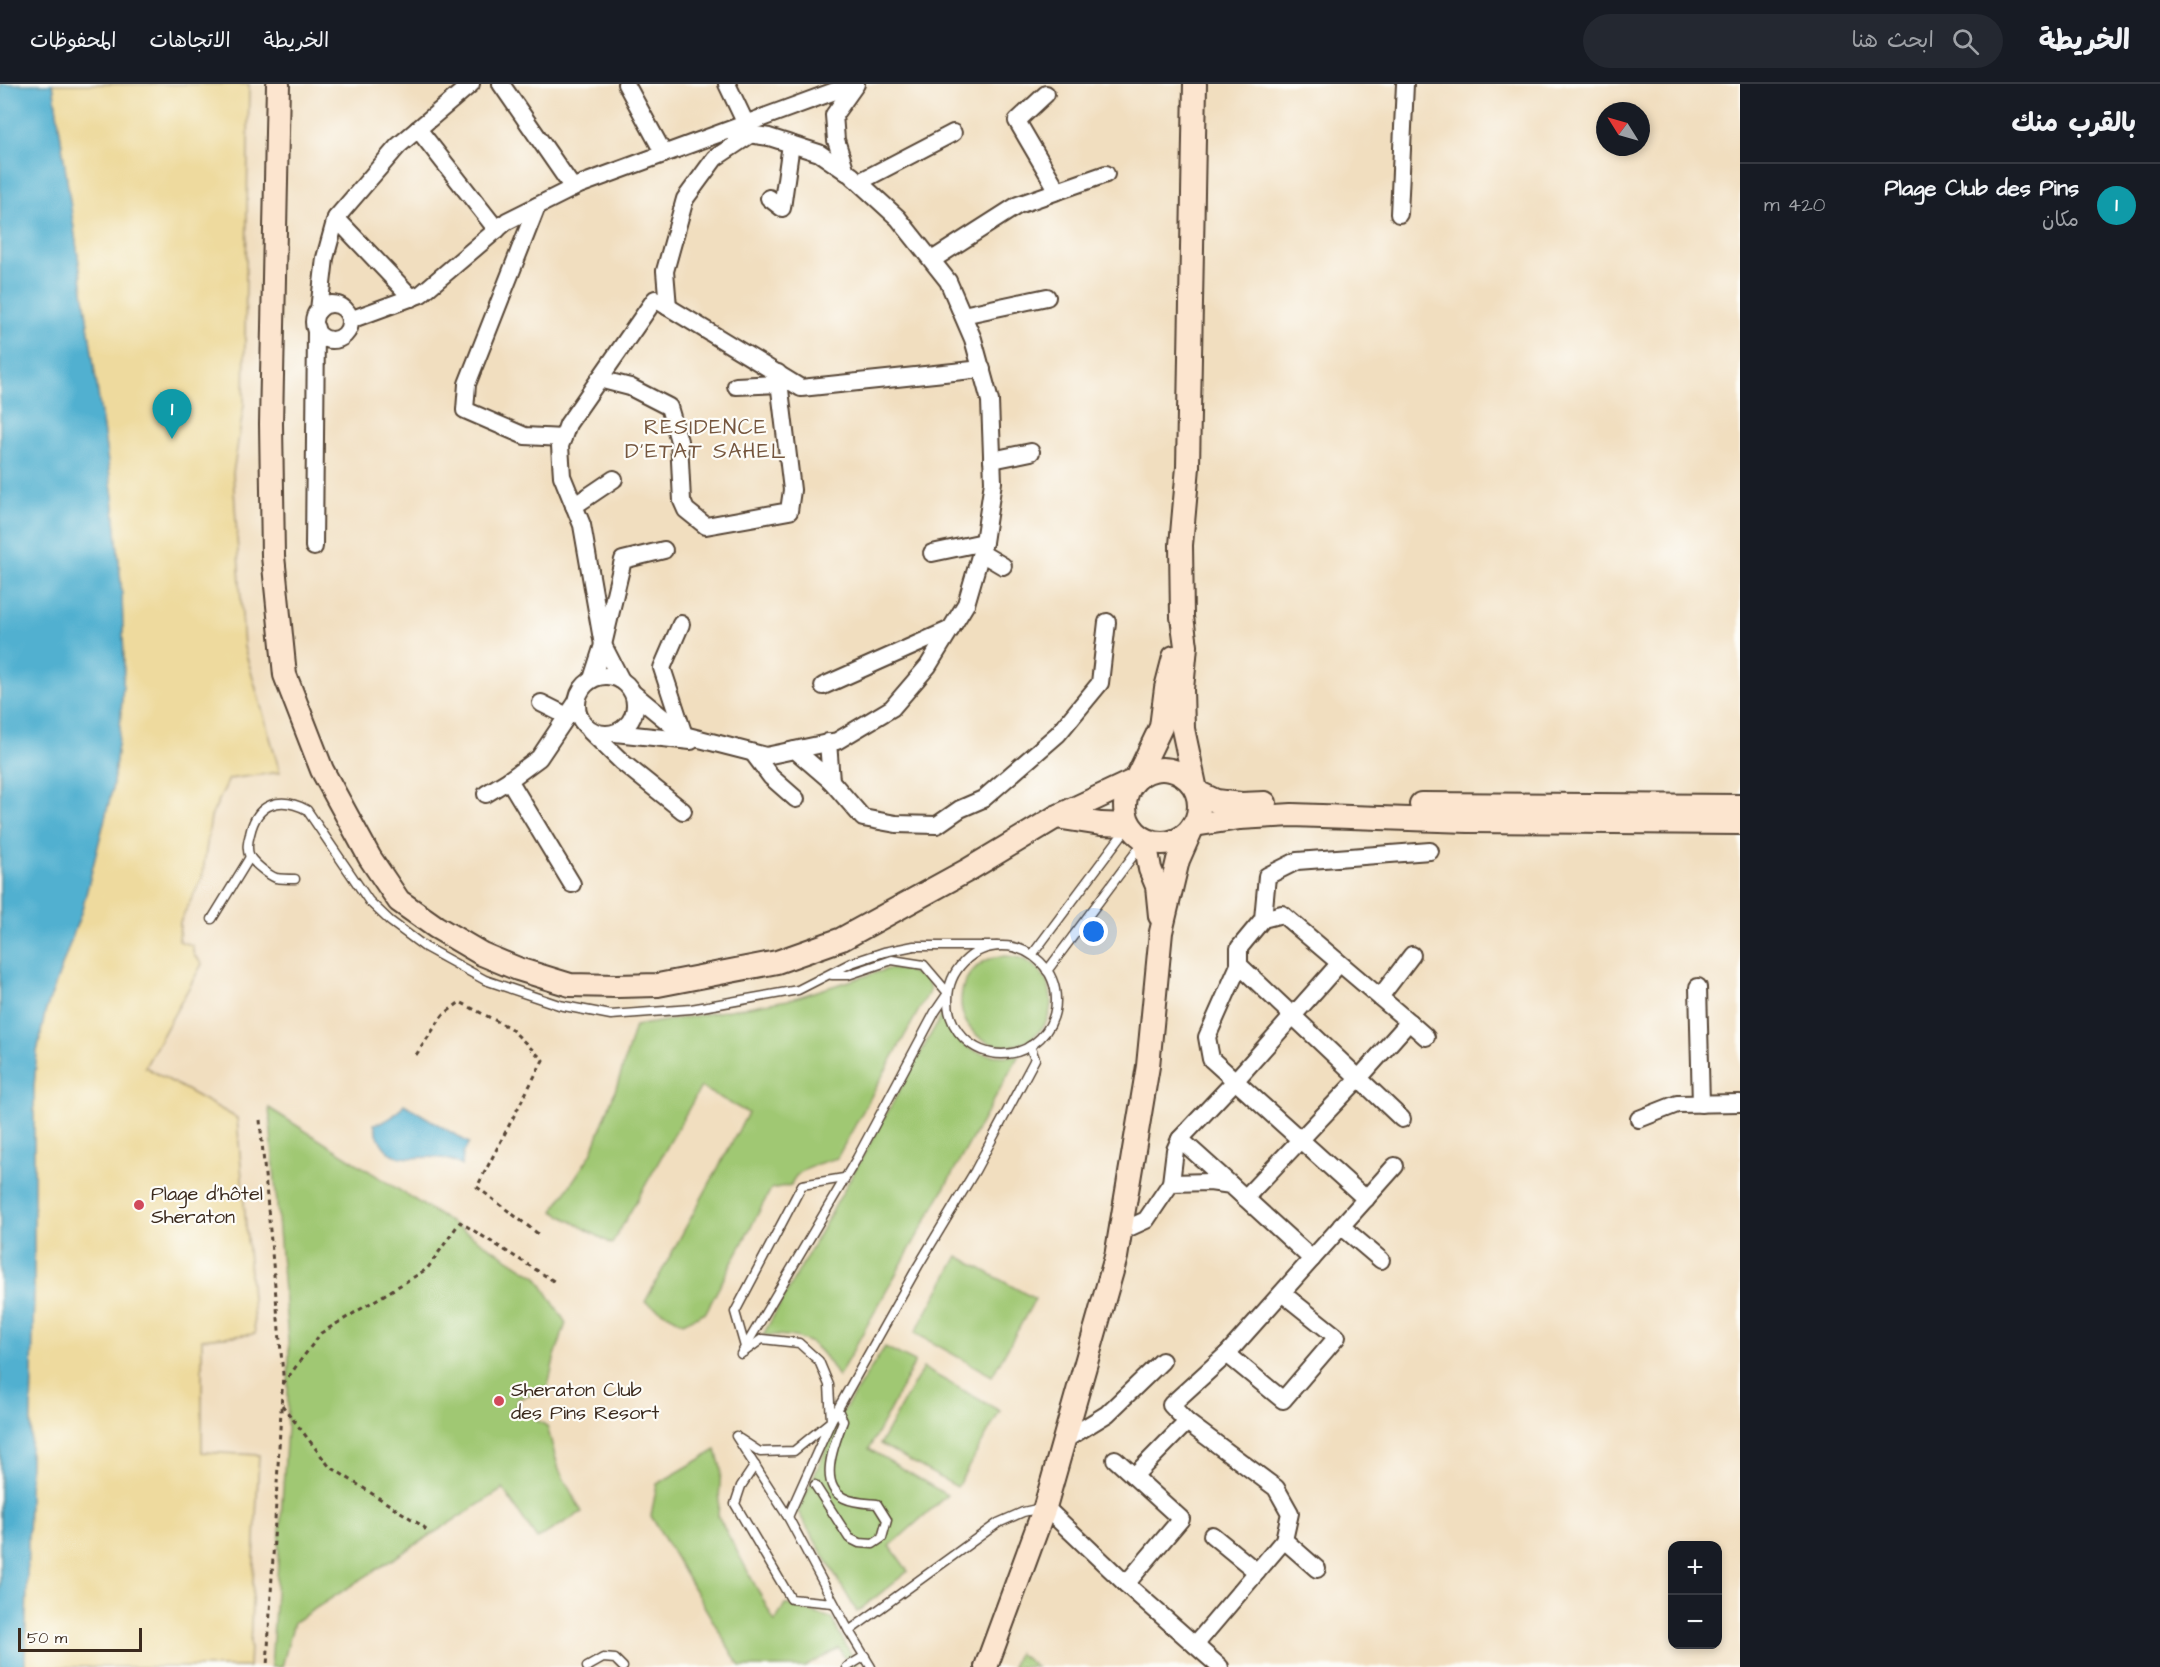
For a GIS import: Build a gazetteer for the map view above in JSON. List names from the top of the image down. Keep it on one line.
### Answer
{"districts":["RESIDENCE D'ETAT SAHEL"],"places":["Plage d'hôtel Sheraton","Sheraton Club des Pins Resort"],"scale_bar":"50 m","north":"top left","page":{"header":"الخريطة","search":"ابحث هنا","nav":["الخريطة","الاتجاهات","المحفوظات"],"heading":"بالقرب منك","list":[{"mark":"1","name":"Plage Club des Pins","note":"مكان","value":"420 m"}],"pins":"1","map_buttons":["+","−"],"scale":"50 m"}}
